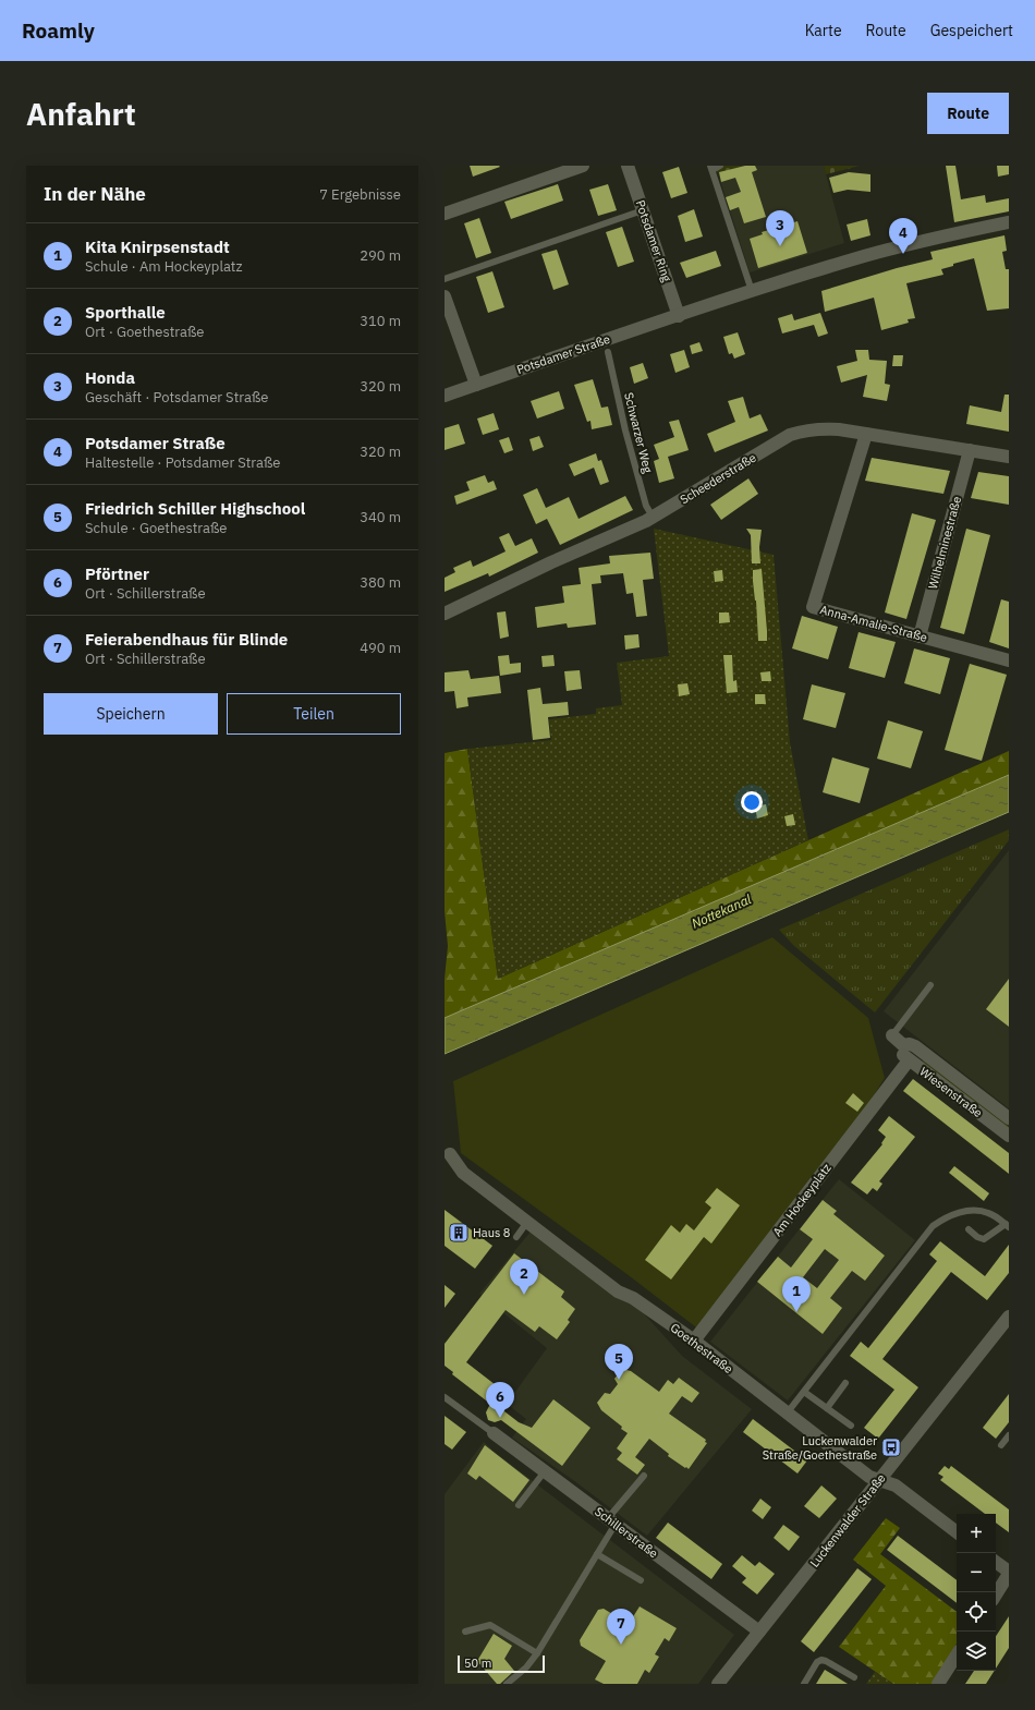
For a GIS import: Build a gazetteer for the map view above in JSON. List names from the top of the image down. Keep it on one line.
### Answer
{"streets":{"street":["Potsdamer Ring","Potsdamer Straße","Scheederstraße","Wilhelminestraße","Anna-Amalie-Straße","Wiesenstraße","Am Hockeyplatz","Goethestraße","Luckenwalder Straße","Schillerstraße"],"lane":["Schwarzer Weg"]},"crossings":[["Potsdamer Ring","Potsdamer Straße"],["Schwarzer Weg","Scheederstraße"],["Scheederstraße","Wilhelminestraße"],["Scheederstraße","Anna-Amalie-Straße"],["Wilhelminestraße","Anna-Amalie-Straße"],["Wiesenstraße","Am Hockeyplatz"],["Am Hockeyplatz","Goethestraße"],["Goethestraße","Luckenwalder Straße"],["Luckenwalder Straße","Schillerstraße"]],"water":["Nottekanal"],"places":{"building":["Haus 8"],"bus stop":["Luckenwalder Straße/Goethestraße"]},"scale_bar":"50 m","page":{"header":"Roamly","nav":["Karte","Route","Gespeichert"],"buttons":["Route",["Speichern","Teilen"]],"title":"Anfahrt","heading":["In der Nähe","7 Ergebnisse"],"pins":["3","4","2","1","5","6","7"],"list":[{"mark":"1","name":"Kita Knirpsenstadt","note":"Schule · Am Hockeyplatz","value":"290 m"},{"mark":"2","name":"Sporthalle","note":"Ort · Goethestraße","value":"310 m"},{"mark":"3","name":"Honda","note":"Geschäft · Potsdamer Straße","value":"320 m"},{"mark":"4","name":"Potsdamer Straße","note":"Haltestelle · Potsdamer Straße","value":"320 m"},{"mark":"5","name":"Friedrich Schiller Highschool","note":"Schule · Goethestraße","value":"340 m"},{"mark":"6","name":"Pförtner","note":"Ort · Schillerstraße","value":"380 m"},{"mark":"7","name":"Feierabendhaus für Blinde","note":"Ort · Schillerstraße","value":"490 m"}],"map_buttons":["+","−"],"scale":"50 m"}}
